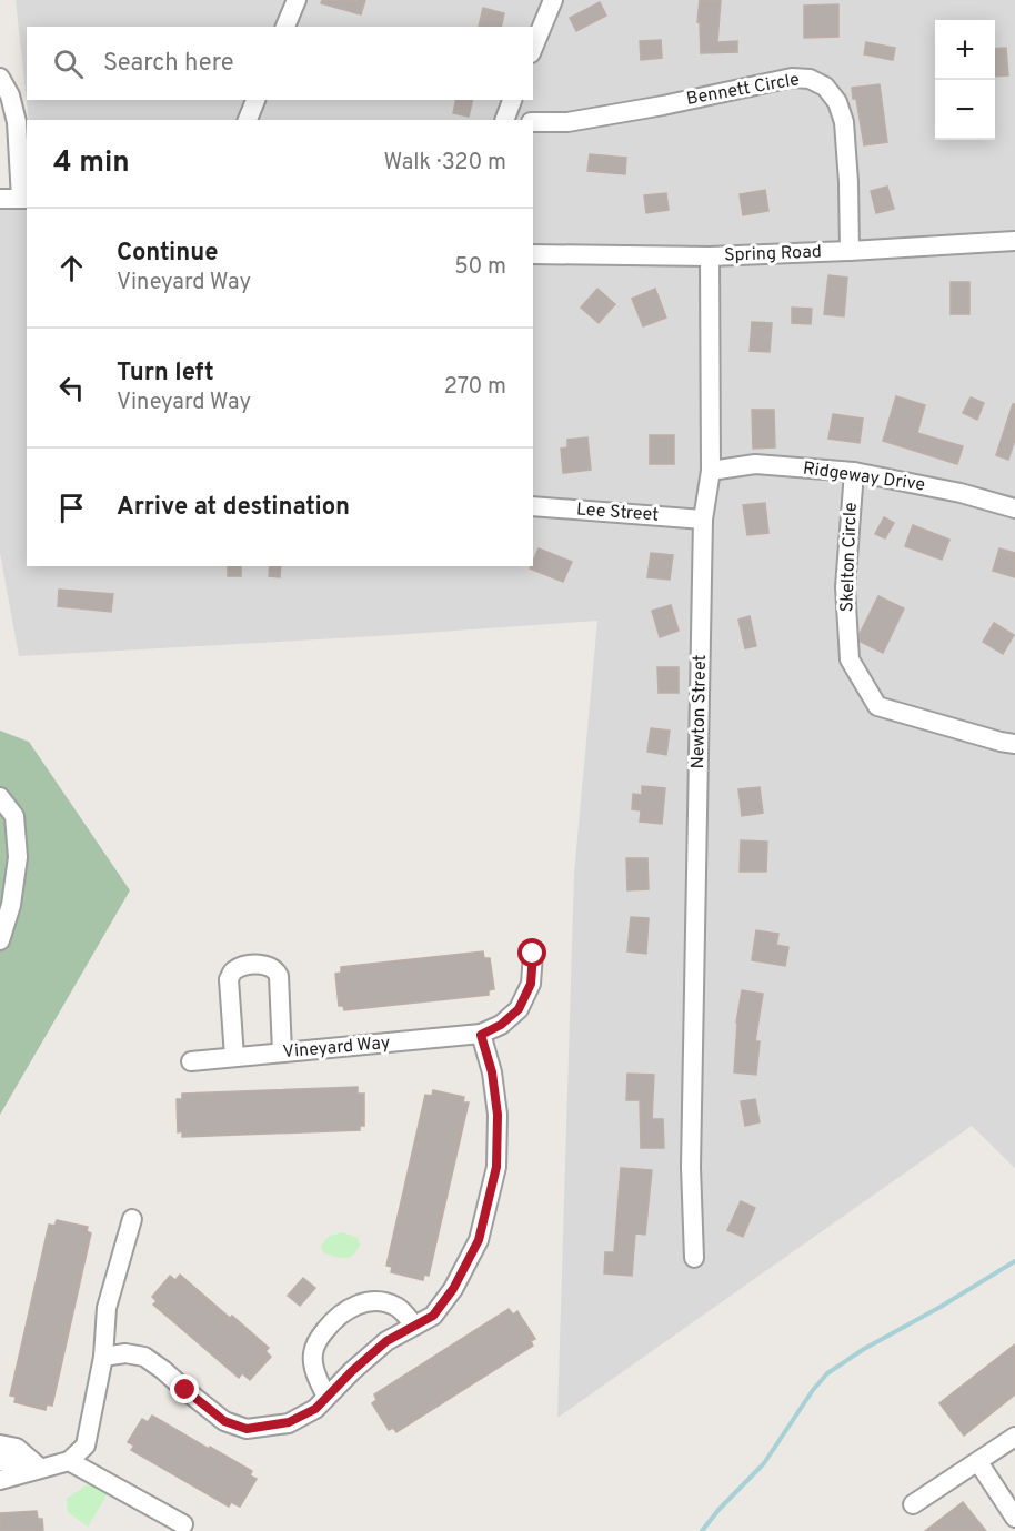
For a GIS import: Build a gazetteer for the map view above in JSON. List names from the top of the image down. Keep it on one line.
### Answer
{"streets":{"street":["Bennett Circle","Spring Road","Ridgeway Drive","Lee Street","Skelton Circle","Newton Street","Vineyard Way"]},"crossings":[["Bennett Circle","Spring Road"],["Spring Road","Newton Street"],["Ridgeway Drive","Skelton Circle"],["Ridgeway Drive","Newton Street"],["Lee Street","Newton Street"]],"page":{"map_buttons":["+","−"],"search":"Search here","heading":["4 min","Walk · 320 m"],"list":[["Continue","Vineyard Way","50 m"],["Turn left","Vineyard Way","270 m"],"Arrive at destination"]}}
